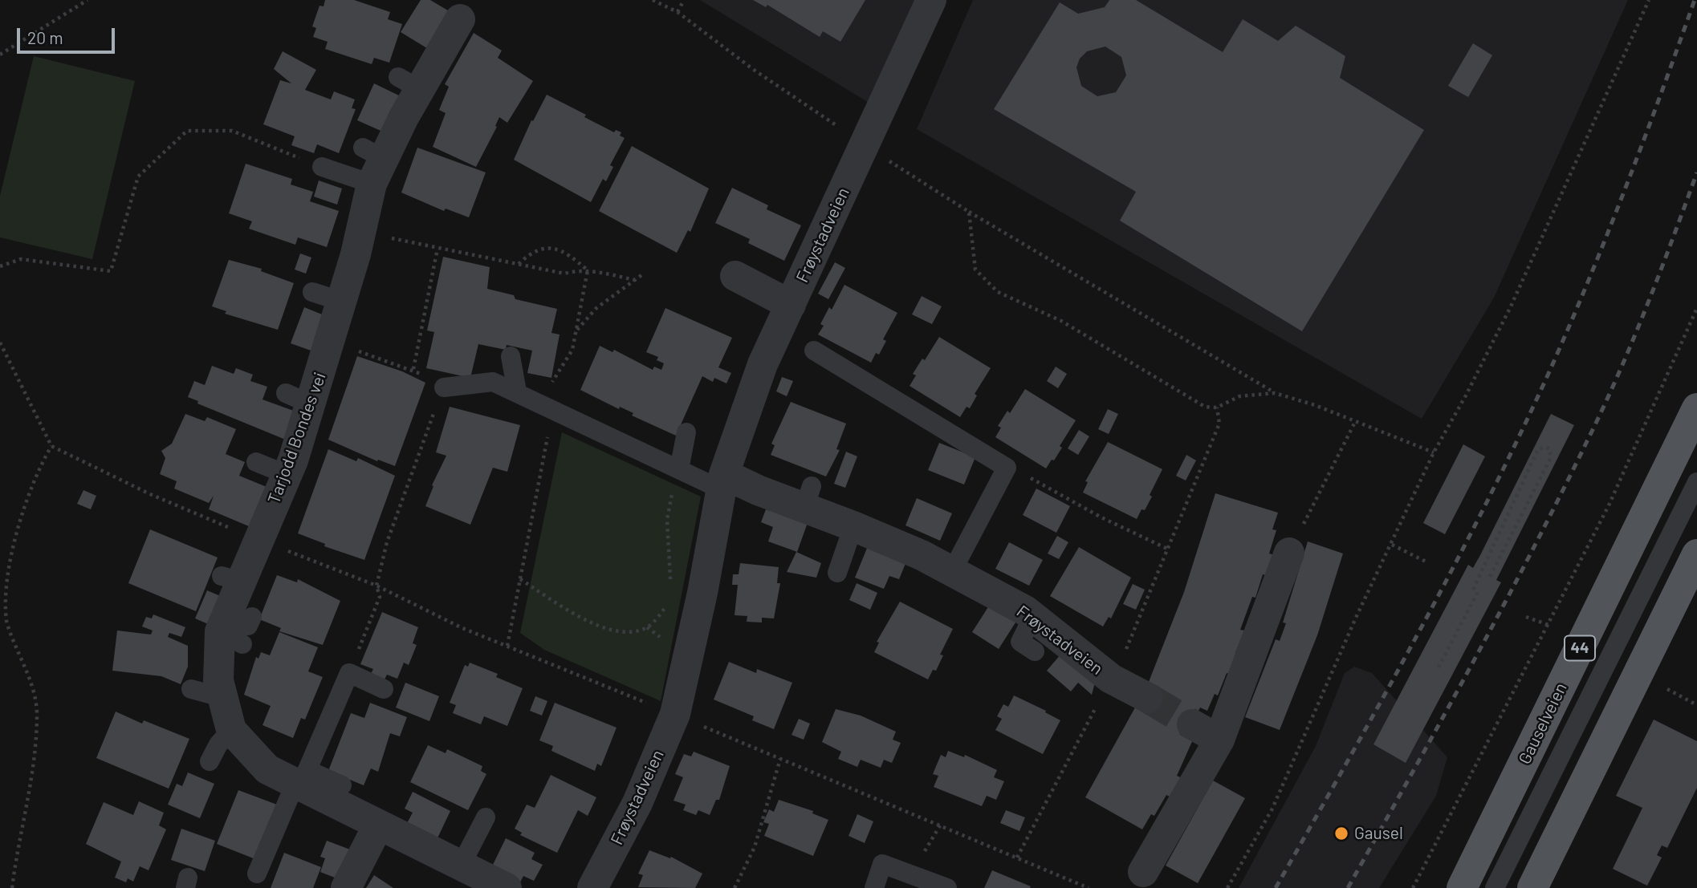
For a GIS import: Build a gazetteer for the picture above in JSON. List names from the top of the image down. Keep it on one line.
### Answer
{"streets":{"main road":["44","Gauselveien"],"street":["Frøystadveien","Tarjodd Bondes vei"]},"places":["Gausel"],"scale_bar":"20 m"}
